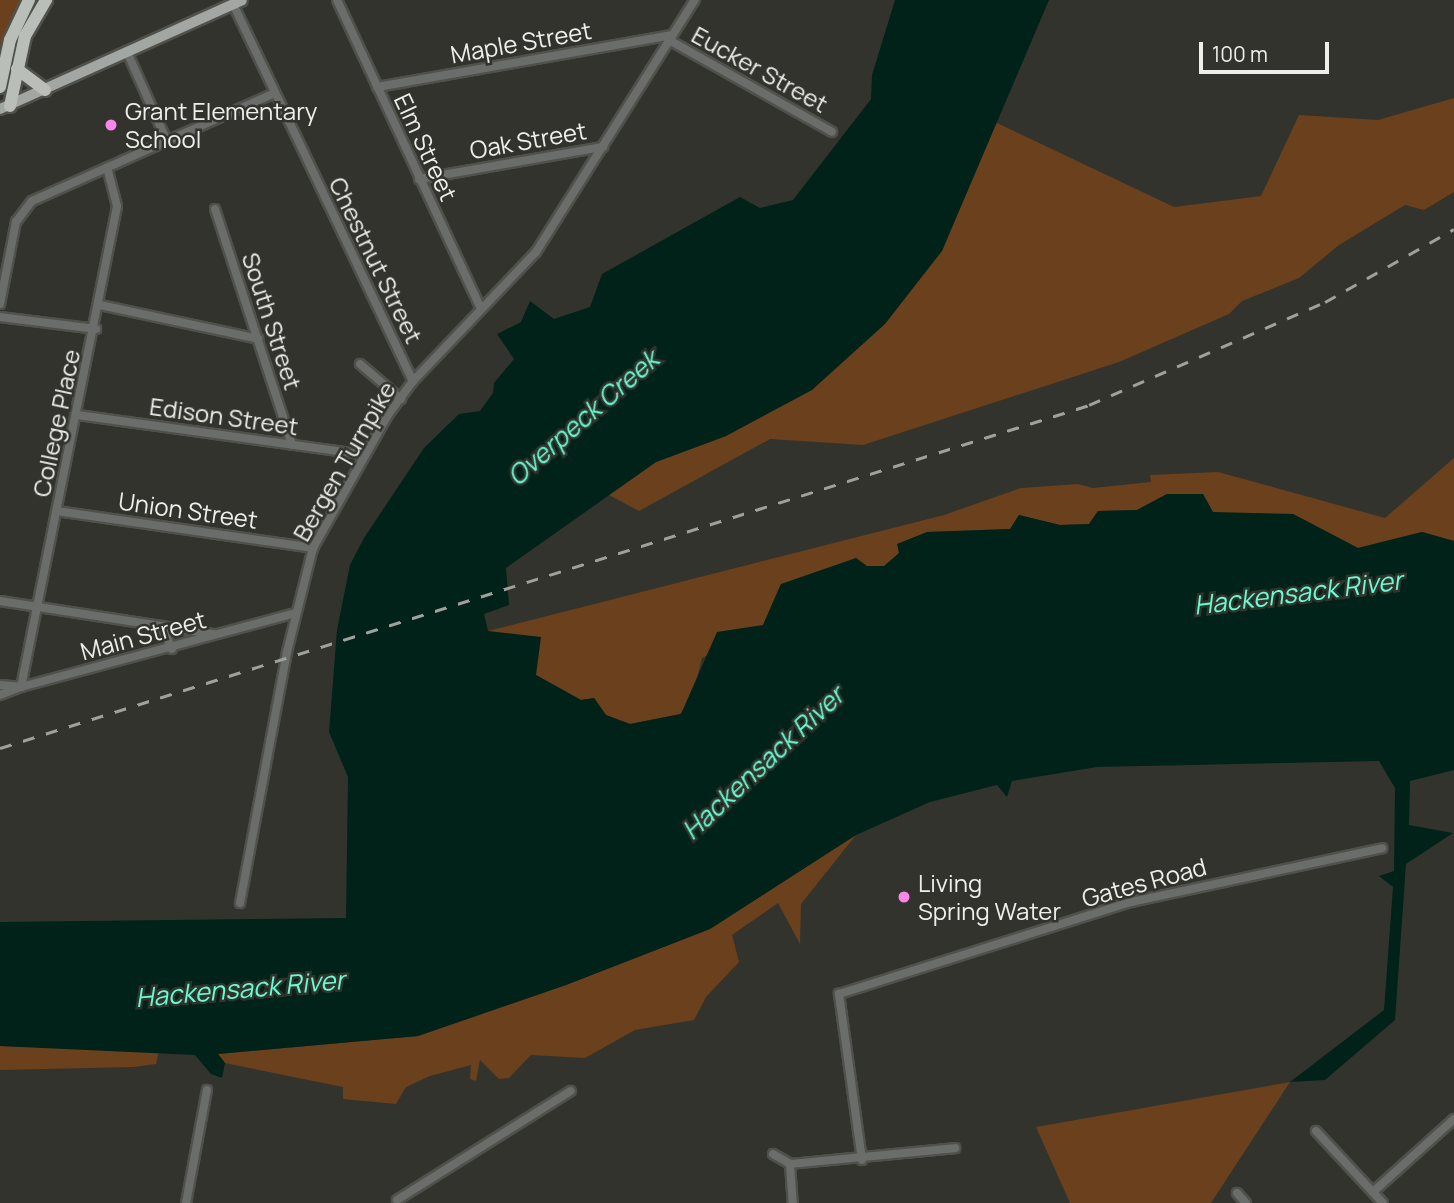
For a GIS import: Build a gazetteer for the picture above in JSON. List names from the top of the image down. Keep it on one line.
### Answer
{"streets":{"street":["Maple Street","Eucker Street","Oak Street","Elm Street","Chestnut Street","South Street","Edison Street","College Place","Bergen Turnpike","Union Street","Main Street","Gates Road"]},"crossings":[["Maple Street","Eucker Street"],["Maple Street","Elm Street"],["Maple Street","Bergen Turnpike"],["Eucker Street","Bergen Turnpike"],["Oak Street","Elm Street"],["Oak Street","Bergen Turnpike"],["Elm Street","Bergen Turnpike"],["Chestnut Street","Bergen Turnpike"],["South Street","Edison Street"],["Edison Street","College Place"],["Edison Street","Bergen Turnpike"],["College Place","Union Street"],["College Place","Main Street"],["Bergen Turnpike","Union Street"],["Bergen Turnpike","Main Street"]],"water":["Overpeck Creek","Hackensack River"],"places":["Grant Elementary School","Living Spring Water"],"scale_bar":"100 m"}
